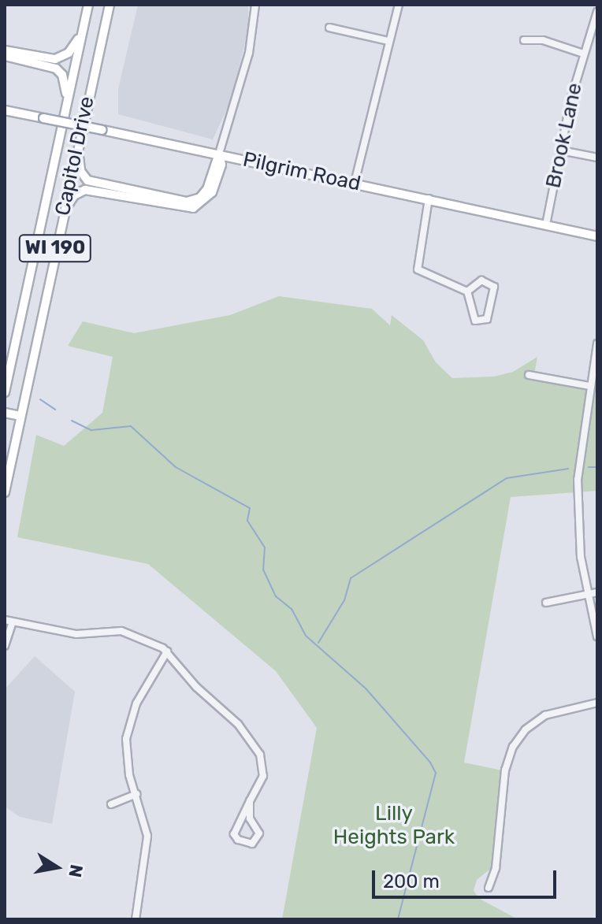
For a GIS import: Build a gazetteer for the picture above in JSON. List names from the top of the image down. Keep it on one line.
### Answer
{"streets":{"main road":["Capitol Drive","Pilgrim Road","WI 190"],"street":["Brook Lane"]},"crossings":[["Brook Lane","Pilgrim Road"]],"parks":["Lilly Heights Park"],"scale_bar":"200 m","north":"right"}
